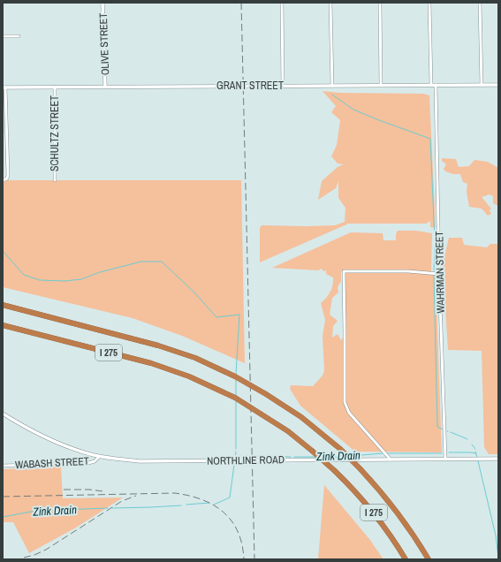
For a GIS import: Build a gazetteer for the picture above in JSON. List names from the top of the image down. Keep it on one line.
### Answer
{"streets":{"highway":["I 275"],"street":["OLIVE STREET","GRANT STREET","SCHULTZ STREET","WAHRMAN STREET","NORTHLINE ROAD","WABASH STREET"]},"crossings":[["OLIVE STREET","GRANT STREET"],["GRANT STREET","SCHULTZ STREET"],["GRANT STREET","WAHRMAN STREET"],["WAHRMAN STREET","NORTHLINE ROAD"],["NORTHLINE ROAD","WABASH STREET"]],"water":["Zink Drain"]}
